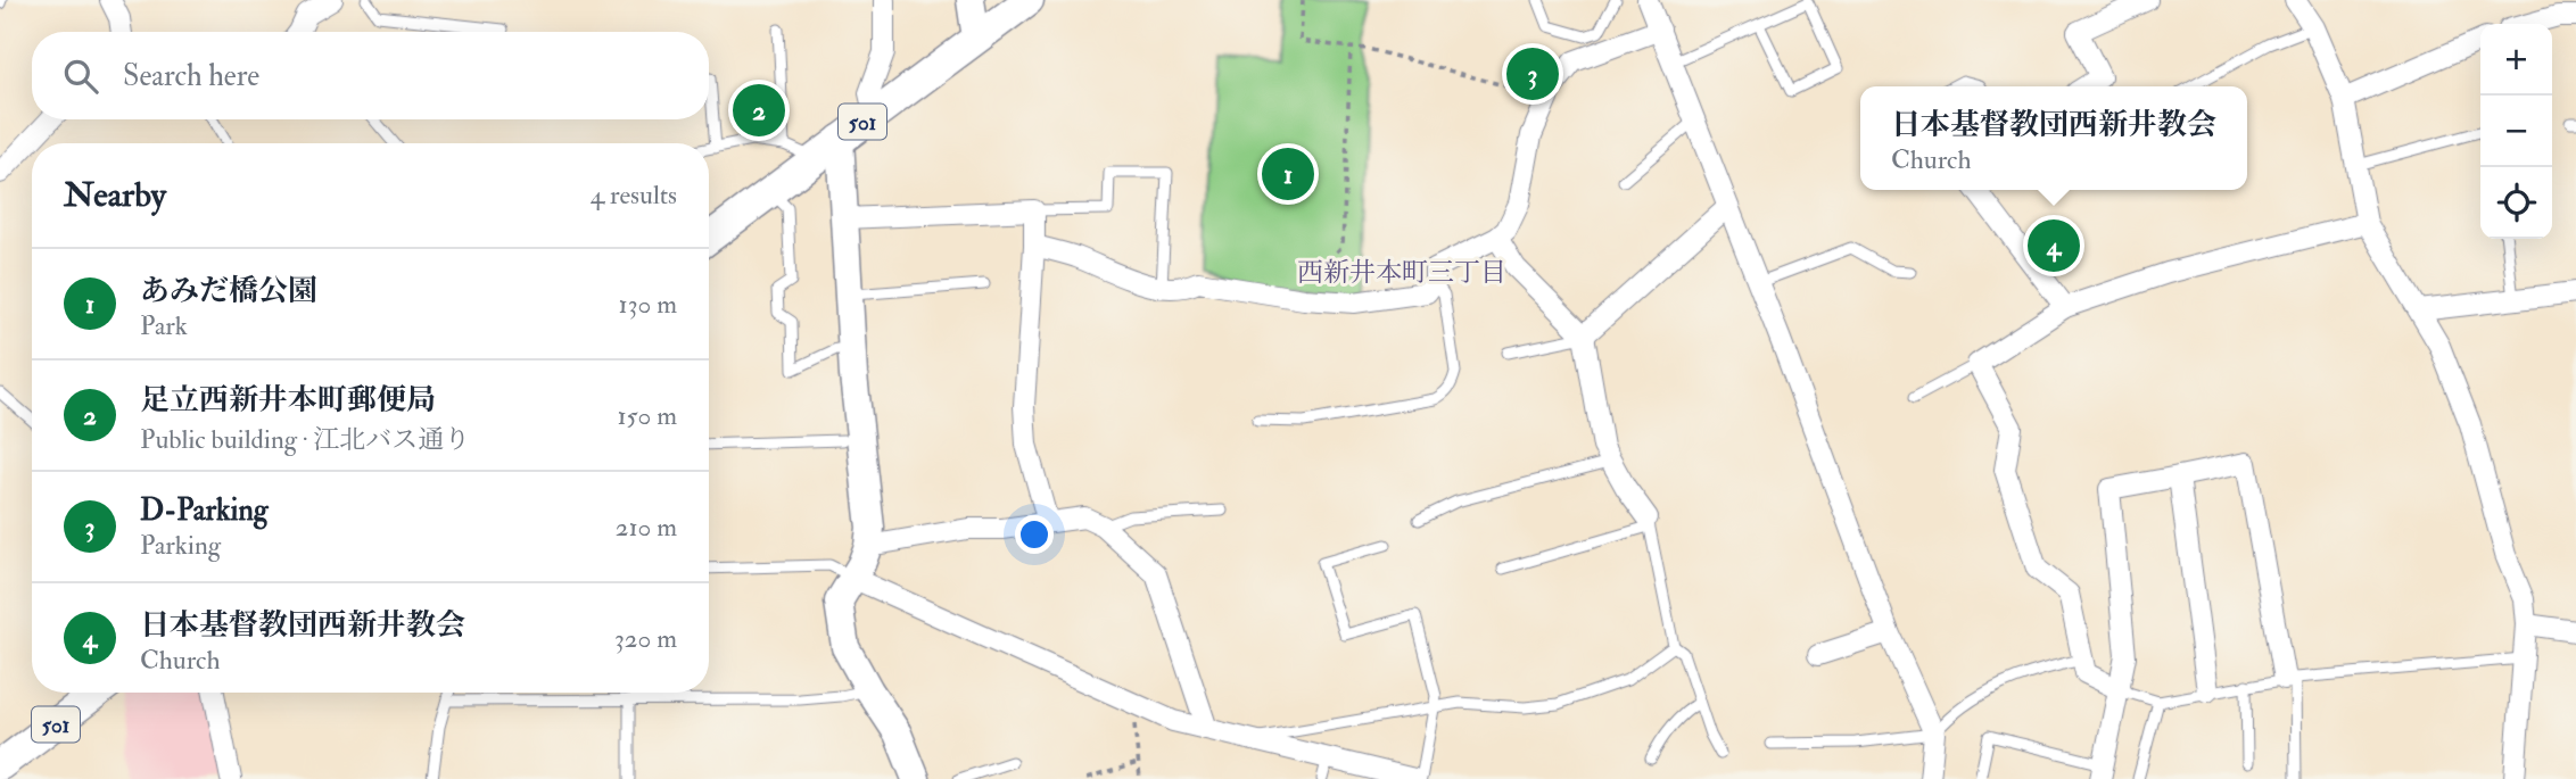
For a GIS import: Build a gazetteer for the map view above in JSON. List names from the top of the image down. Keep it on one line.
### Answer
{"streets":{"main road":["501"]},"districts":["西新井本町三丁目"],"page":{"map_buttons":["+","−"],"search":"Search here","pins":["3","2","1","4"],"popup":["日本基督教団西新井教会","Church"],"heading":["Nearby","4 results"],"list":[{"mark":"1","name":"あみだ橋公園","note":"Park","value":"130 m"},{"mark":"2","name":"足立西新井本町郵便局","note":"Public building · 江北バス通り","value":"150 m"},{"mark":"3","name":"D-Parking","note":"Parking","value":"210 m"},{"mark":"4","name":"日本基督教団西新井教会","note":"Church","value":"320 m"}]}}
